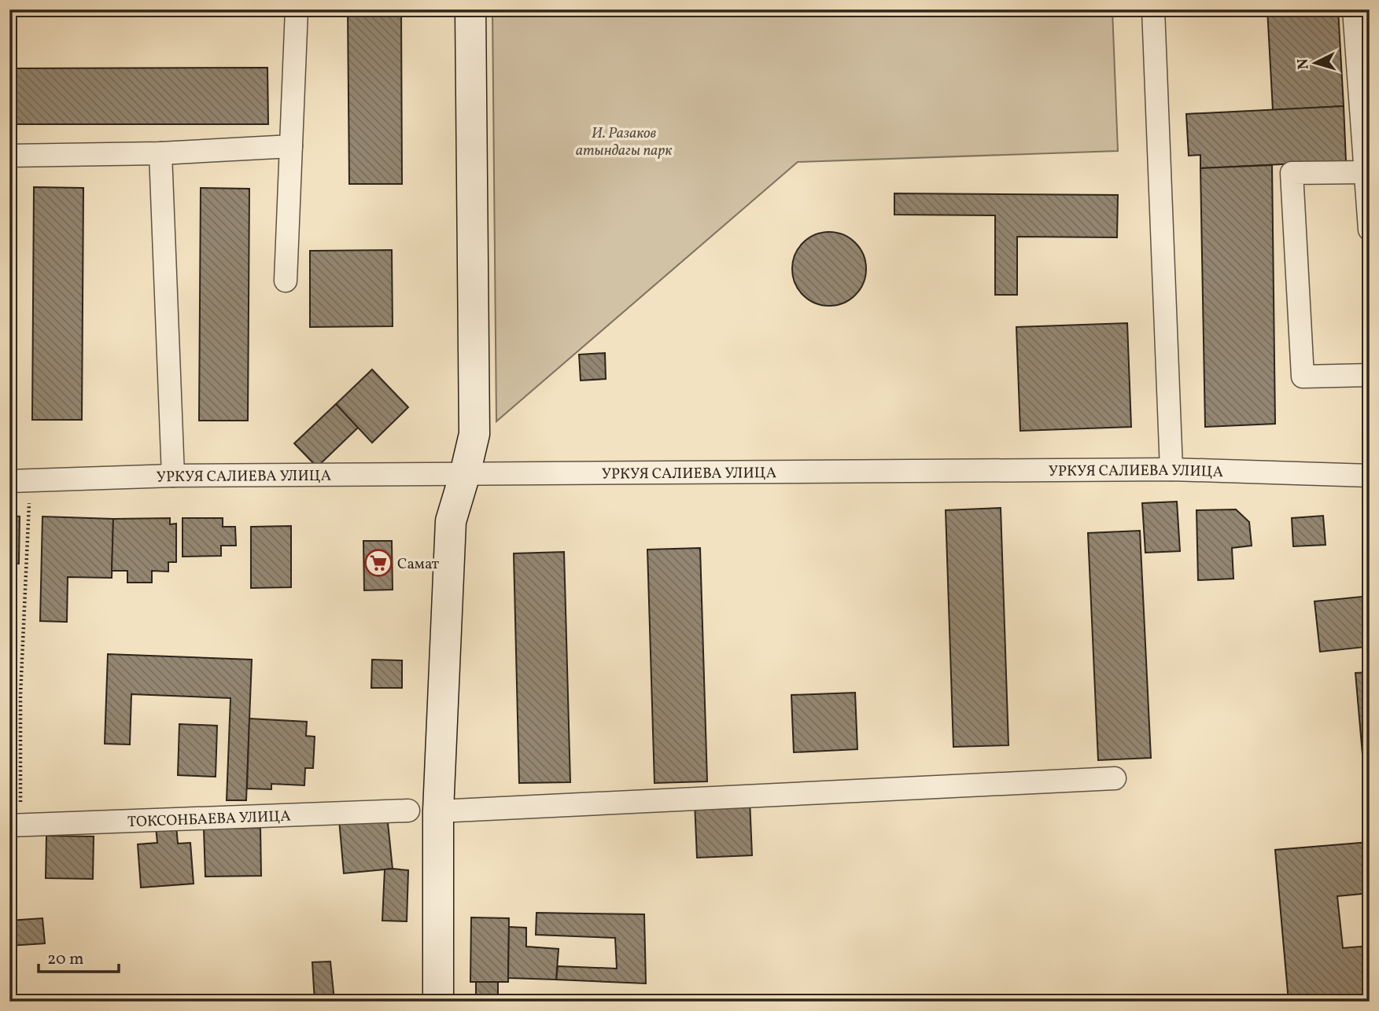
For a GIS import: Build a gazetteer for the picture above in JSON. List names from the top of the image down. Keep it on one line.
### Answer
{"streets":{"street":["УРКУЯ САЛИЕВА УЛИЦА","ТОКСОНБАЕВА УЛИЦА"]},"parks":["И. Разаков атындагы парк"],"places":{"supermarket":["Самат"]},"scale_bar":"20 m","north":"left"}
